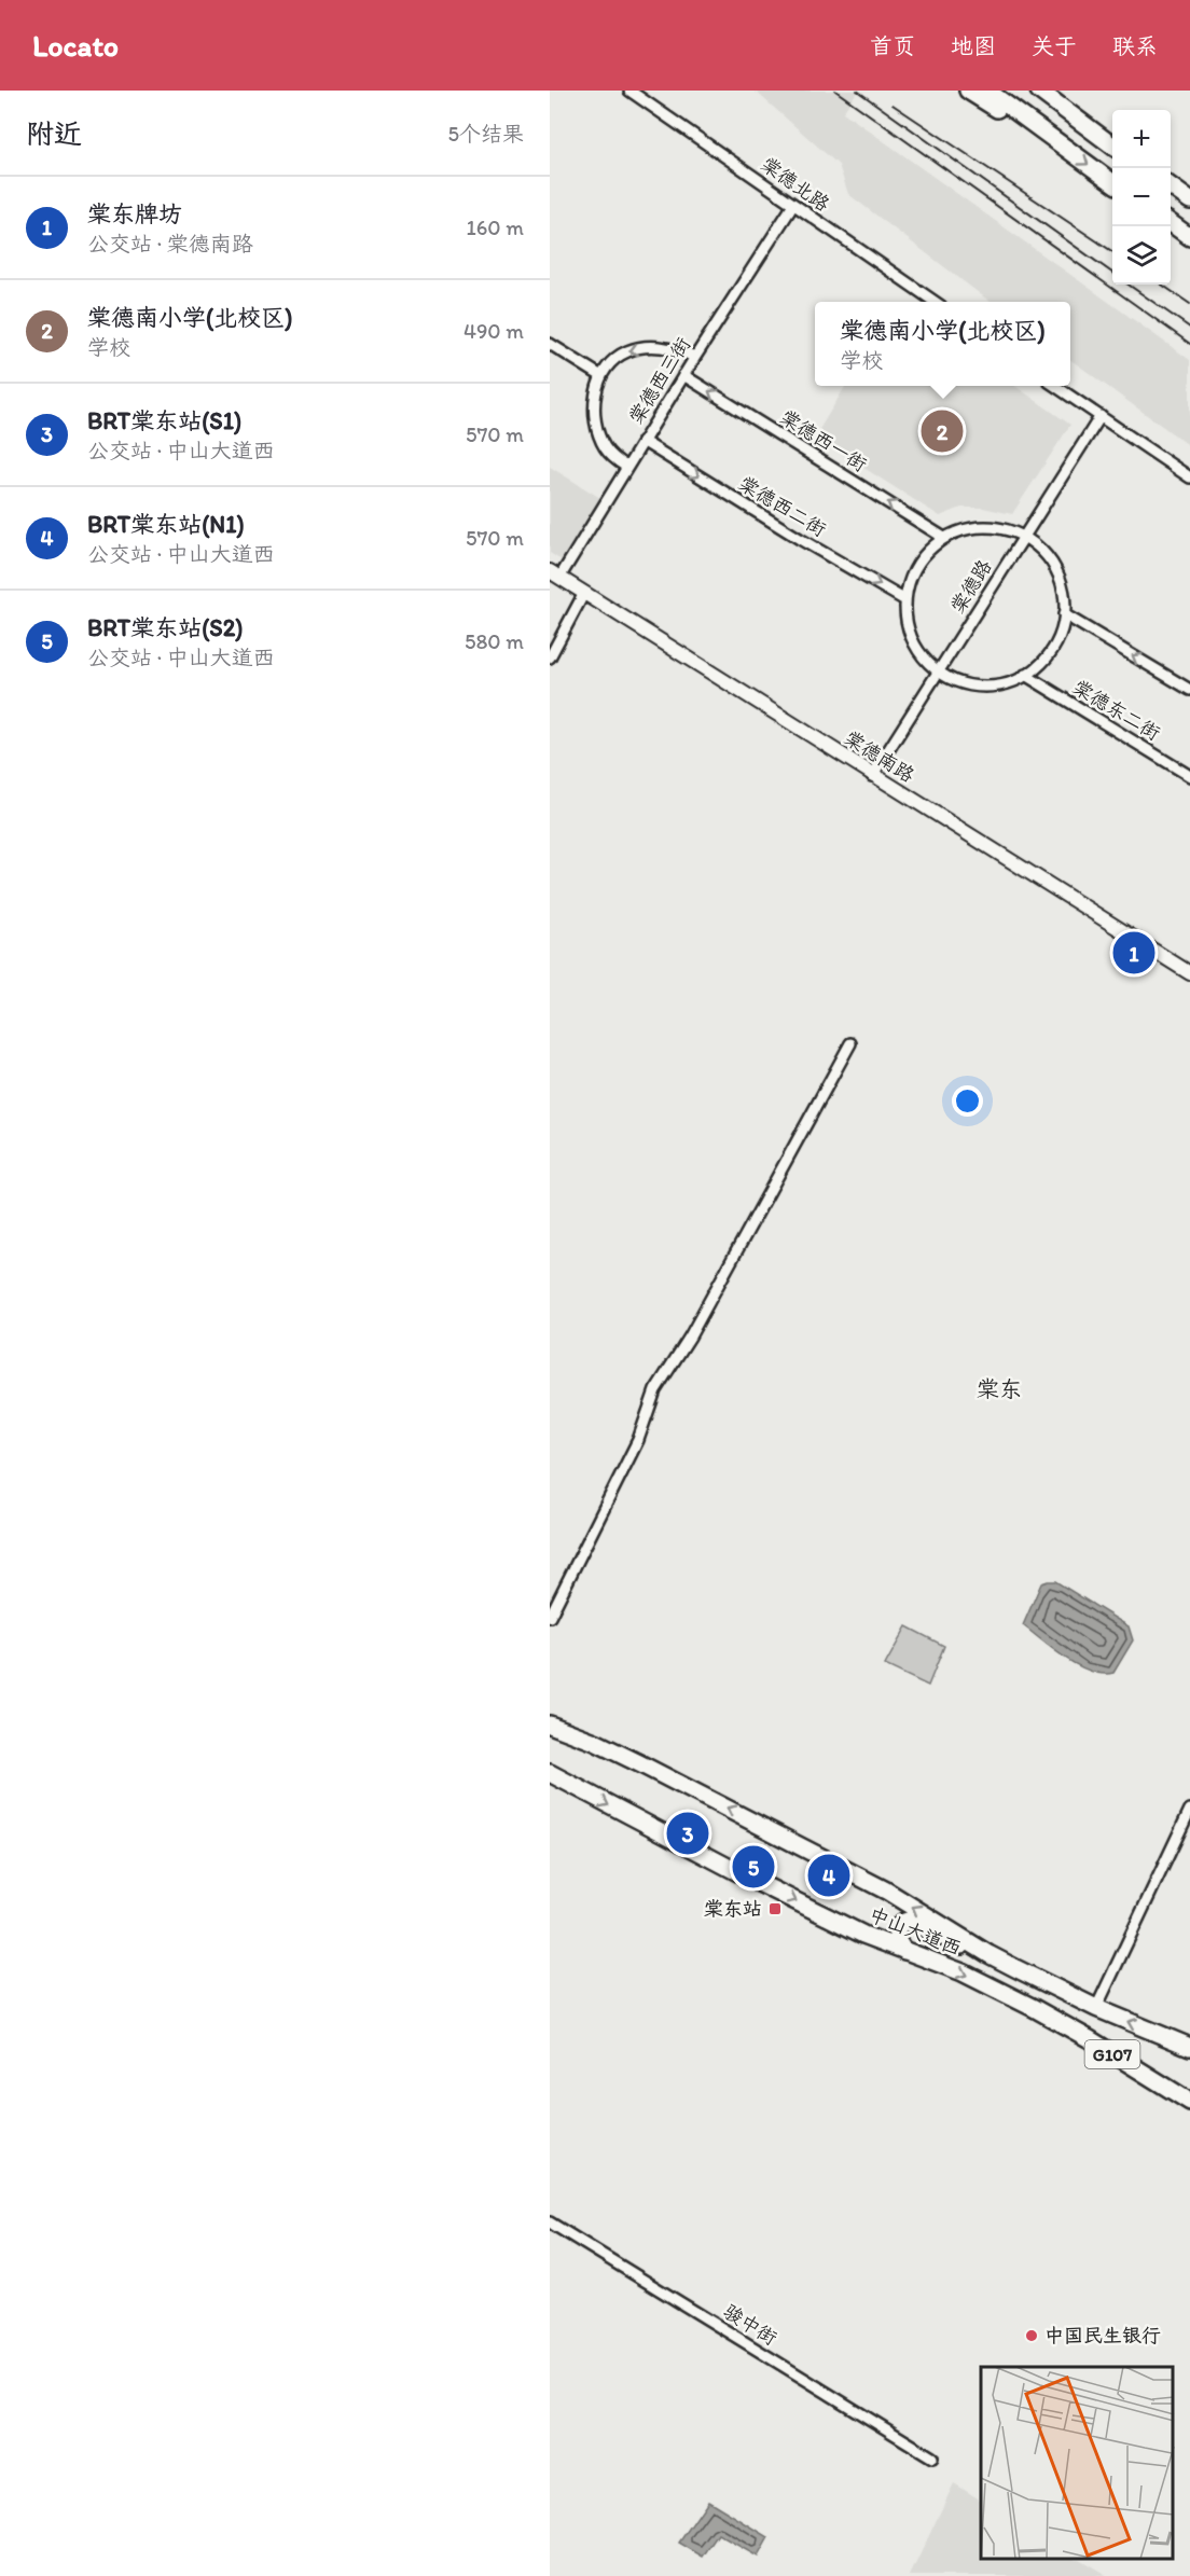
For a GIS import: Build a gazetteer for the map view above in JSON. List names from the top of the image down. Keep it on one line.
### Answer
{"streets":{"highway":["中山大道西","G107"],"street":["棠德北路","棠德西三街","棠德西一街","棠德西二街","棠德路","棠德东二街","棠德南路","骏中街"]},"crossings":[["棠德北路","棠德西三街"],["棠德西三街","棠德西一街"],["棠德西三街","棠德西二街"],["棠德西三街","棠德南路"],["棠德路","棠德南路"]],"one_way":["棠德西一街","棠德西二街"],"districts":["棠东"],"places":{"transit":["棠东站"],"other":["中国民生银行"]},"page":{"header":"Locato","nav":["首页","地图","关于","联系"],"heading":["附近","5个结果"],"map_buttons":["+","−"],"list":[{"mark":"1","name":"棠东牌坊","note":"公交站 · 棠德南路","value":"160 m"},{"mark":"2","name":"棠德南小学(北校区)","note":"学校","value":"490 m"},{"mark":"3","name":"BRT棠东站(S1)","note":"公交站 · 中山大道西","value":"570 m"},{"mark":"4","name":"BRT棠东站(N1)","note":"公交站 · 中山大道西","value":"570 m"},{"mark":"5","name":"BRT棠东站(S2)","note":"公交站 · 中山大道西","value":"580 m"}],"popup":["棠德南小学(北校区)","学校"],"pins":["2","1","3","5","4"]}}
